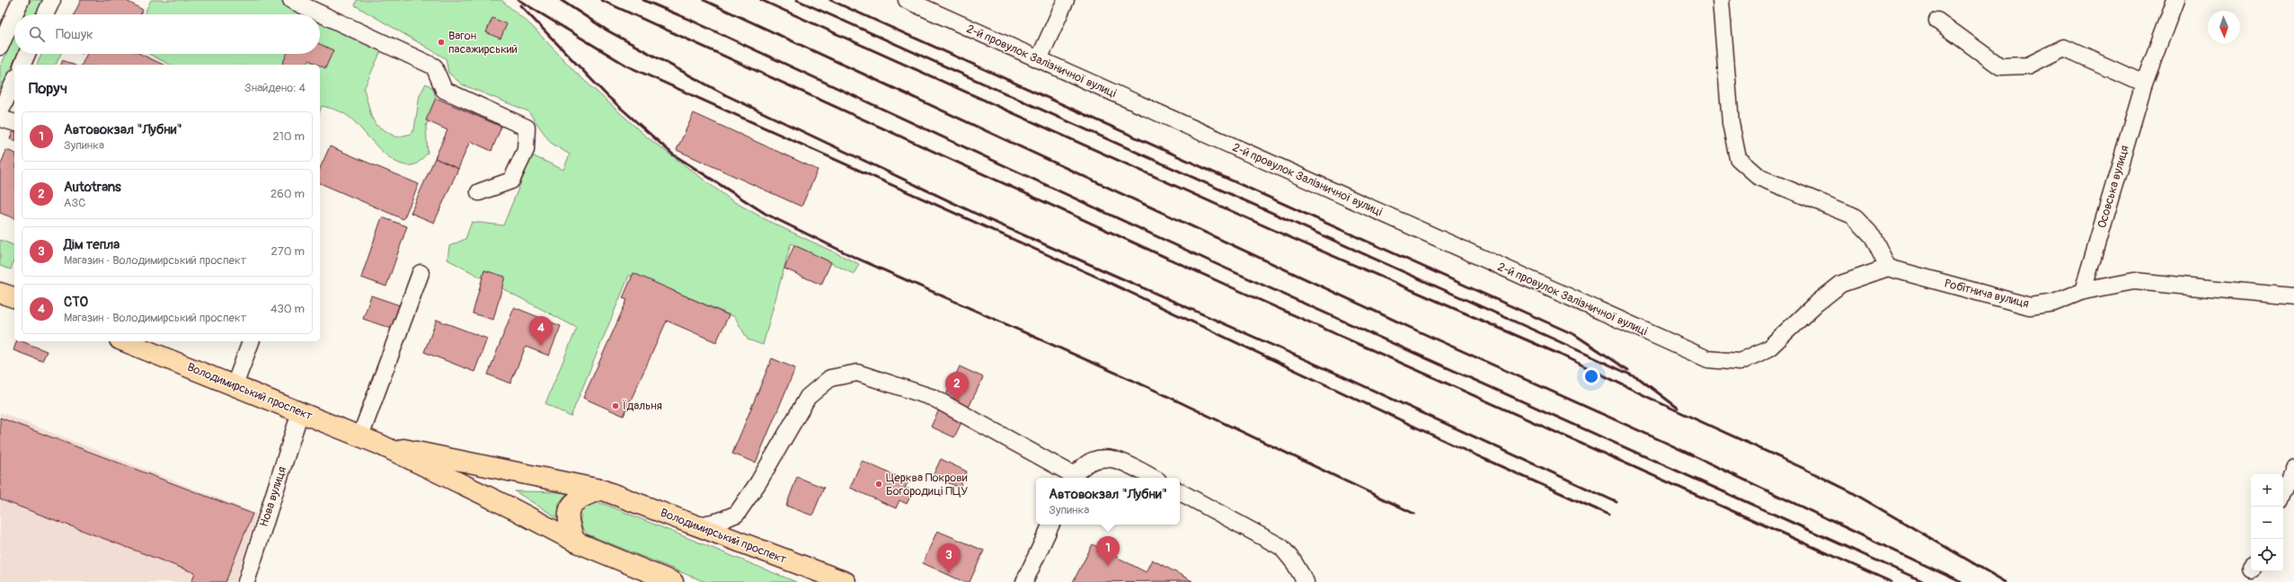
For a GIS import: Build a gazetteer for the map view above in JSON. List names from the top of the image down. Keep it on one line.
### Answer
{"streets":{"main road":["Володимирський проспект"],"street":["2-й провулок Залізничної вулиці","Осовська вулиця","Робітнича вулиця","Нова вулиця"]},"crossings":[["2-й провулок Залізничної вулиці","Робітнича вулиця"],["Осовська вулиця","Робітнича вулиця"],["Володимирський проспект","Нова вулиця"]],"places":["Вагон пасажирський","Їдальня","Церква Покрови Богородиці ПЦУ"],"north":"bottom","page":{"search":"Пошук","heading":["Поруч","Знайдено: 4"],"list":[{"mark":"1","name":"Автовокзал \"Лубни\"","note":"Зупинка","value":"210 m"},{"mark":"2","name":"Autotrans","note":"АЗС","value":"260 m"},{"mark":"3","name":"Дім тепла","note":"Магазин · Володимирський проспект","value":"270 m"},{"mark":"4","name":"СТО","note":"Магазин · Володимирський проспект","value":"430 m"}],"pins":["4","2","1","3"],"map_buttons":["+","−"],"popup":["Автовокзал \"Лубни\"","Зупинка"]}}
